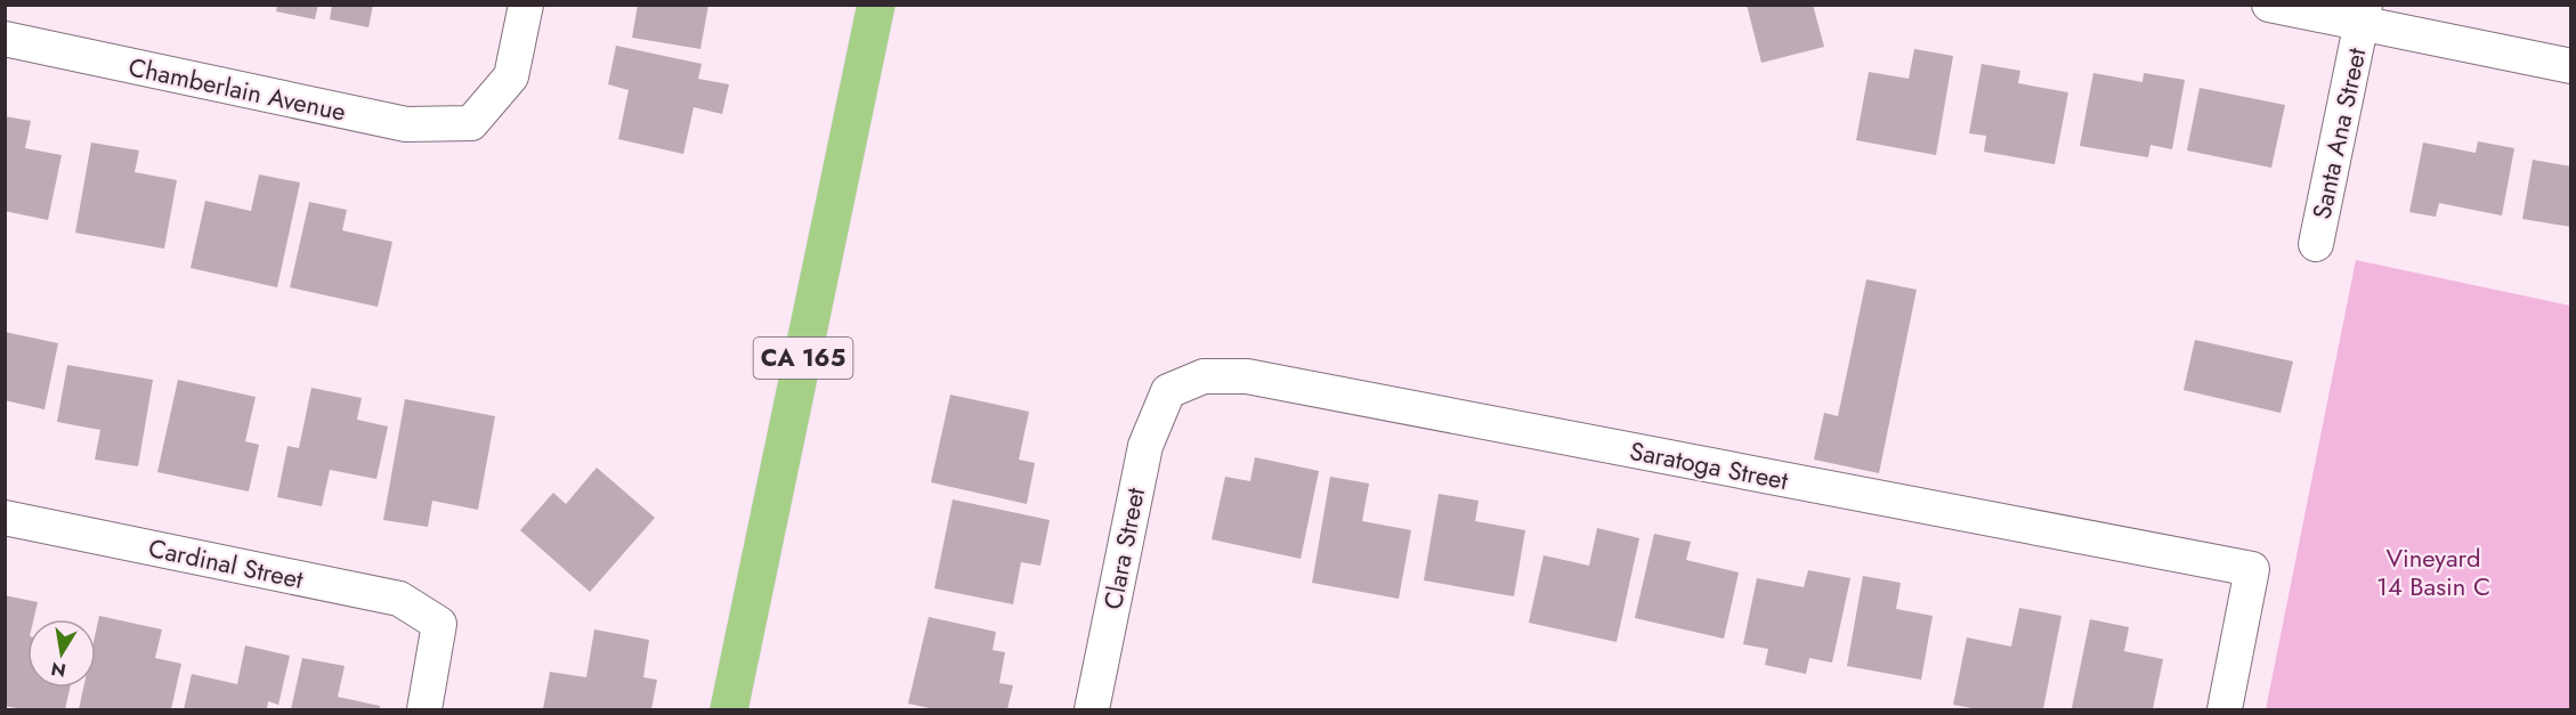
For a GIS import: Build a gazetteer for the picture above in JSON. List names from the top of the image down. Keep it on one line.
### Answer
{"streets":{"main road":["CA 165"],"street":["Chamberlain Avenue","Santa Ana Street","Saratoga Street","Clara Street","Cardinal Street"]},"crossings":[["Saratoga Street","Clara Street"]],"parks":["Vineyard 14 Basin C"],"north":"bottom"}
